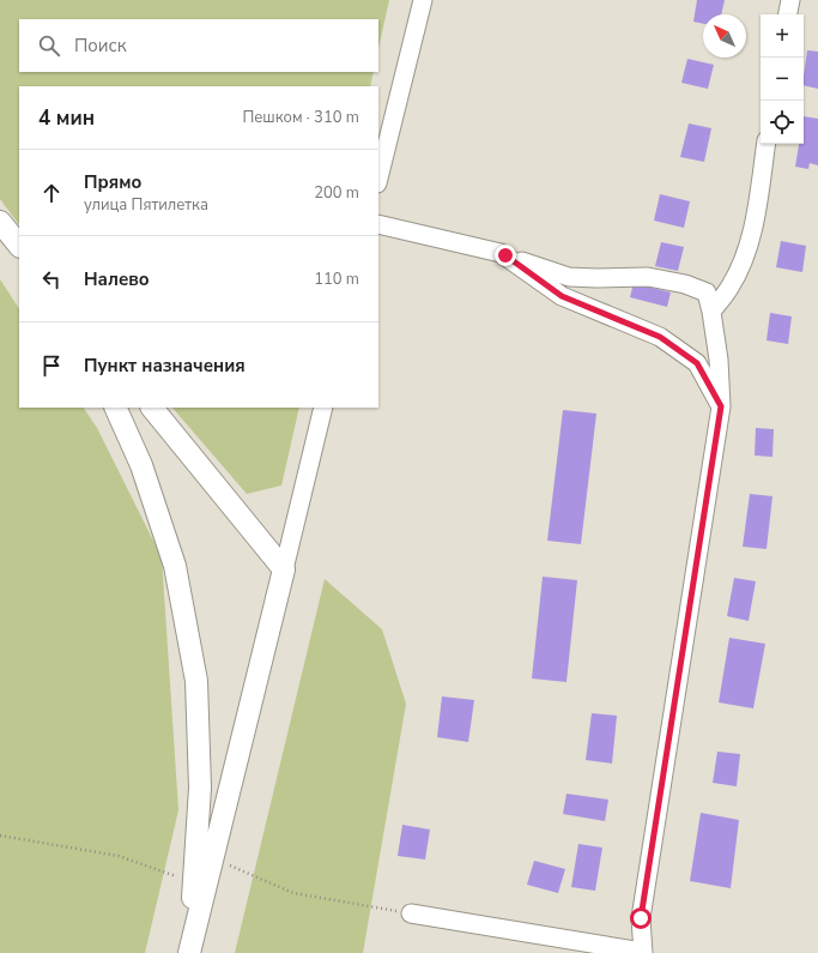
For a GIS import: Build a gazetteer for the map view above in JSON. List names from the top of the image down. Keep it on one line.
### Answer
{"north":"top left","page":{"map_buttons":["+","−"],"search":"Поиск","heading":["4 мин","Пешком · 310 m"],"list":[["Прямо","улица Пятилетка","200 m"],["Налево","110 m"],"Пункт назначения"]}}
